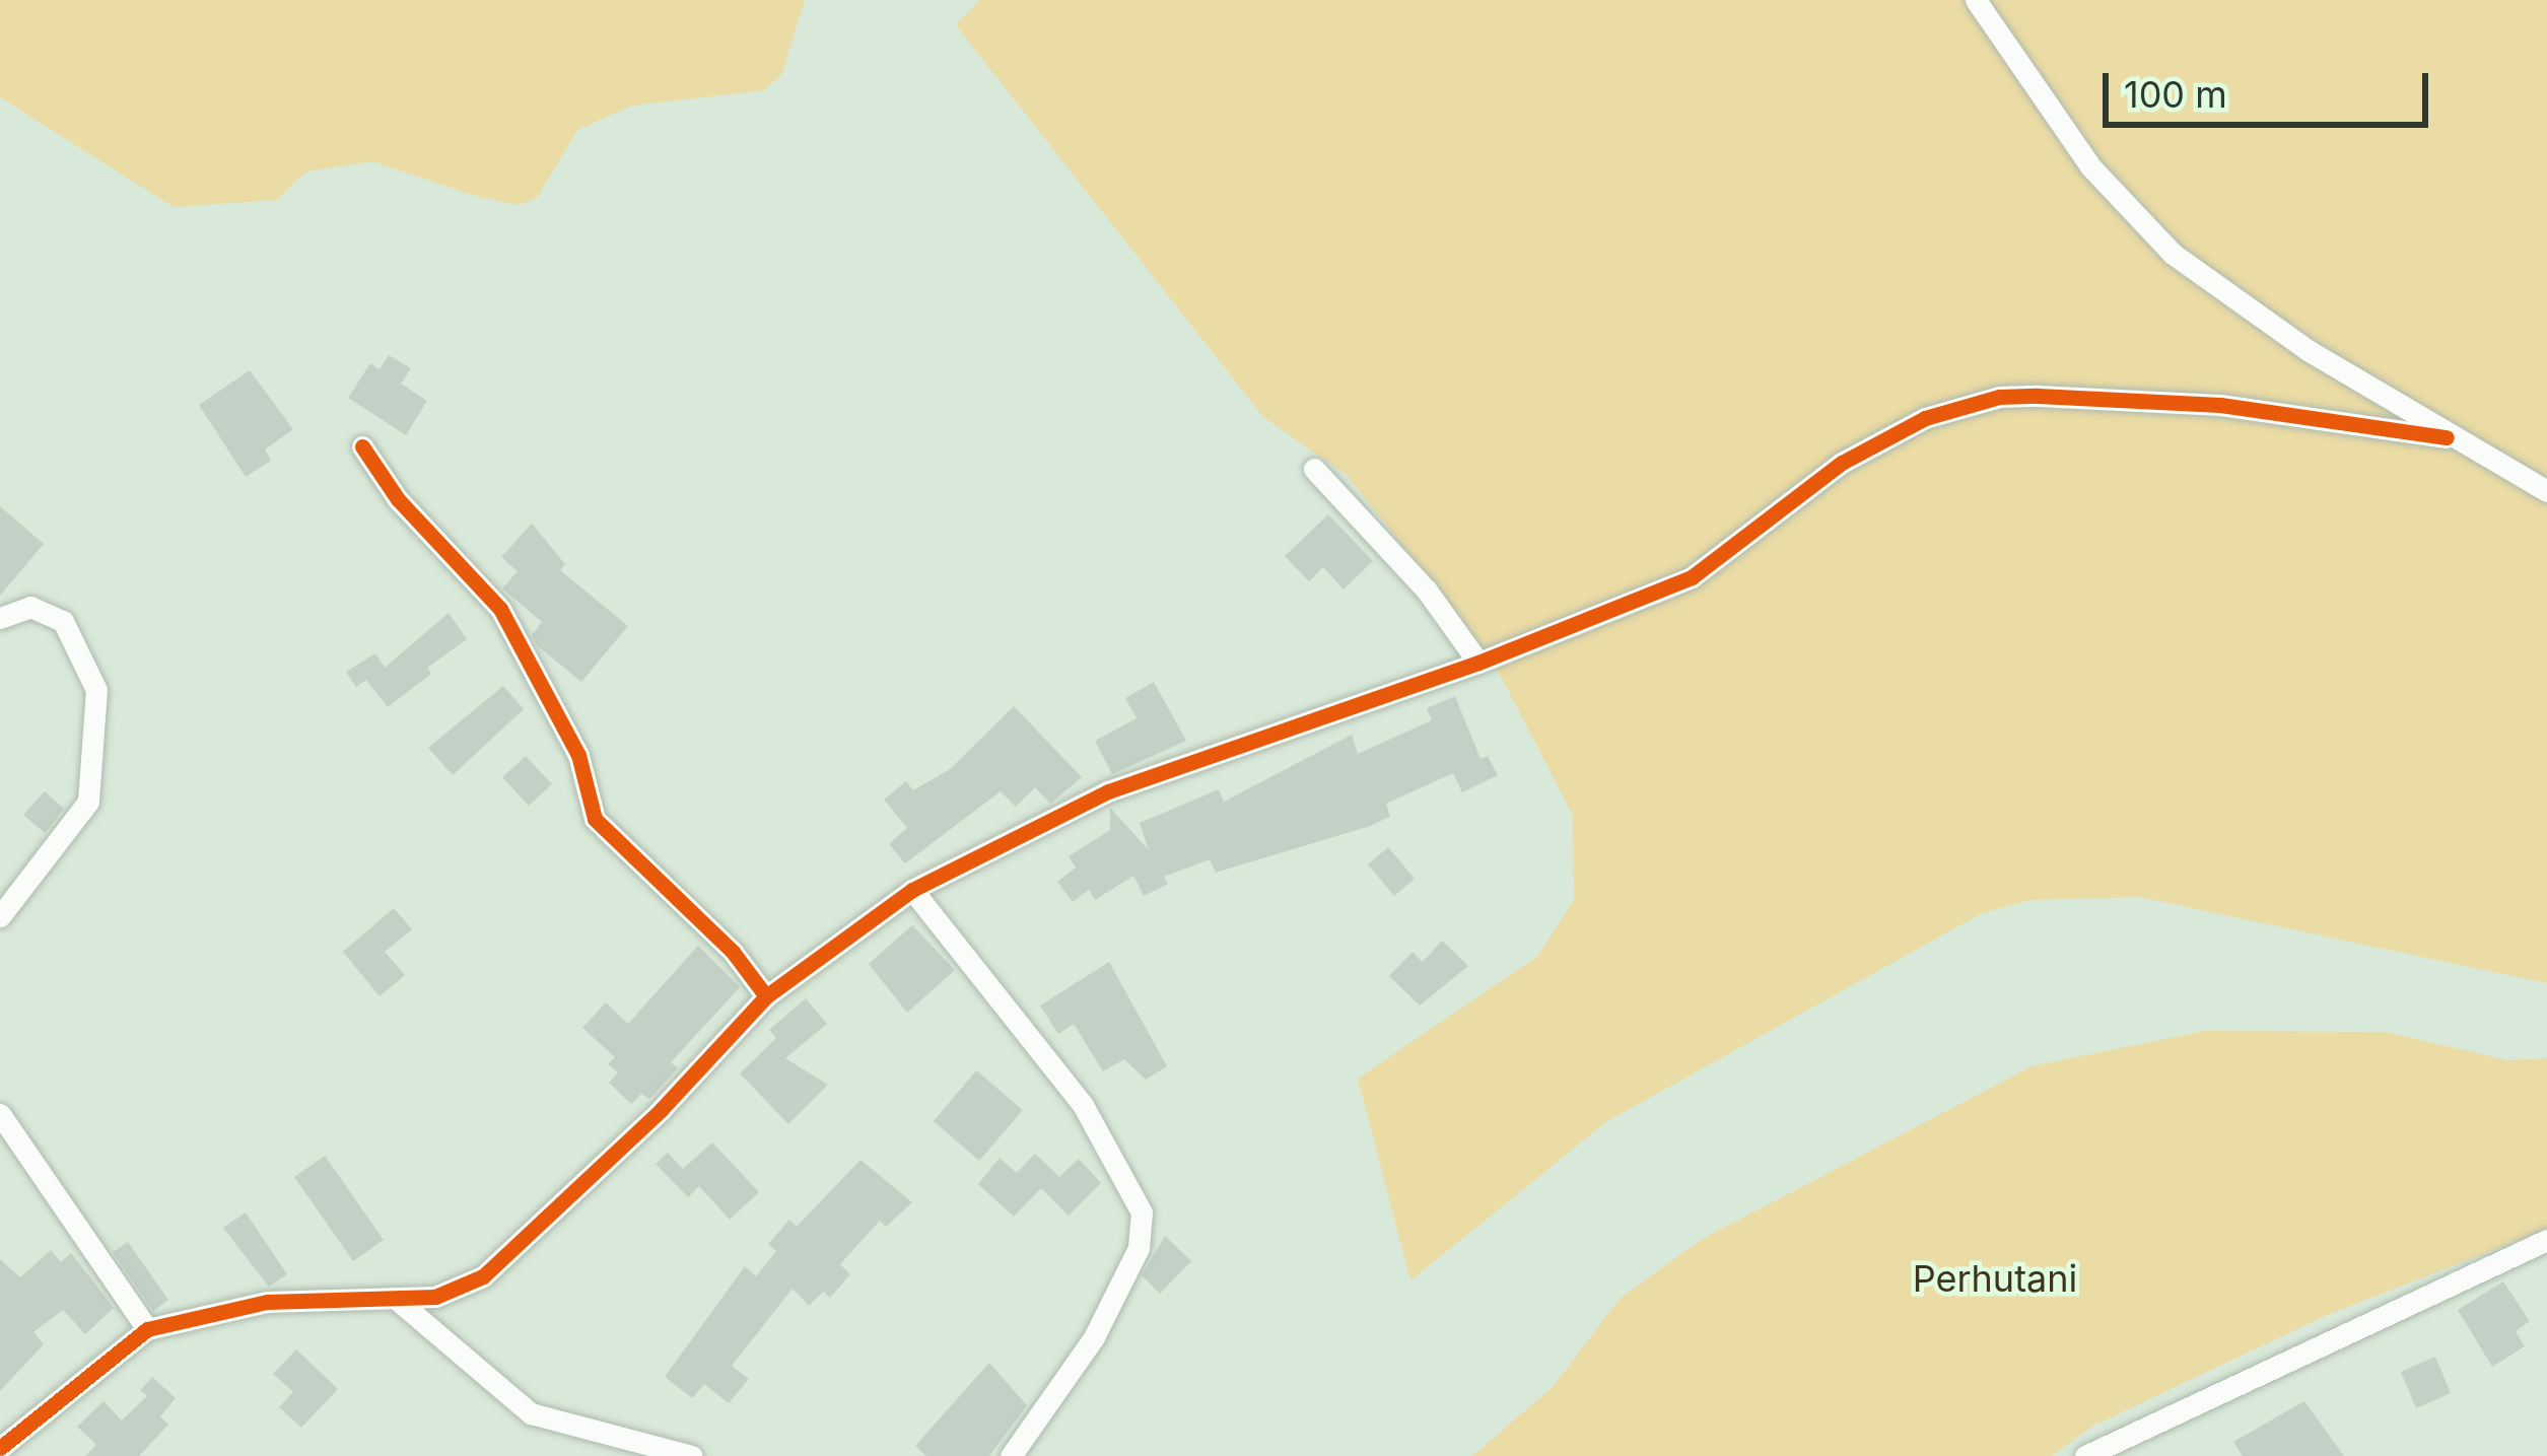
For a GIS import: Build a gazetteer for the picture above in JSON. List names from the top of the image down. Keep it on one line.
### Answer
{"parks":["Perhutani"],"scale_bar":"100 m"}
